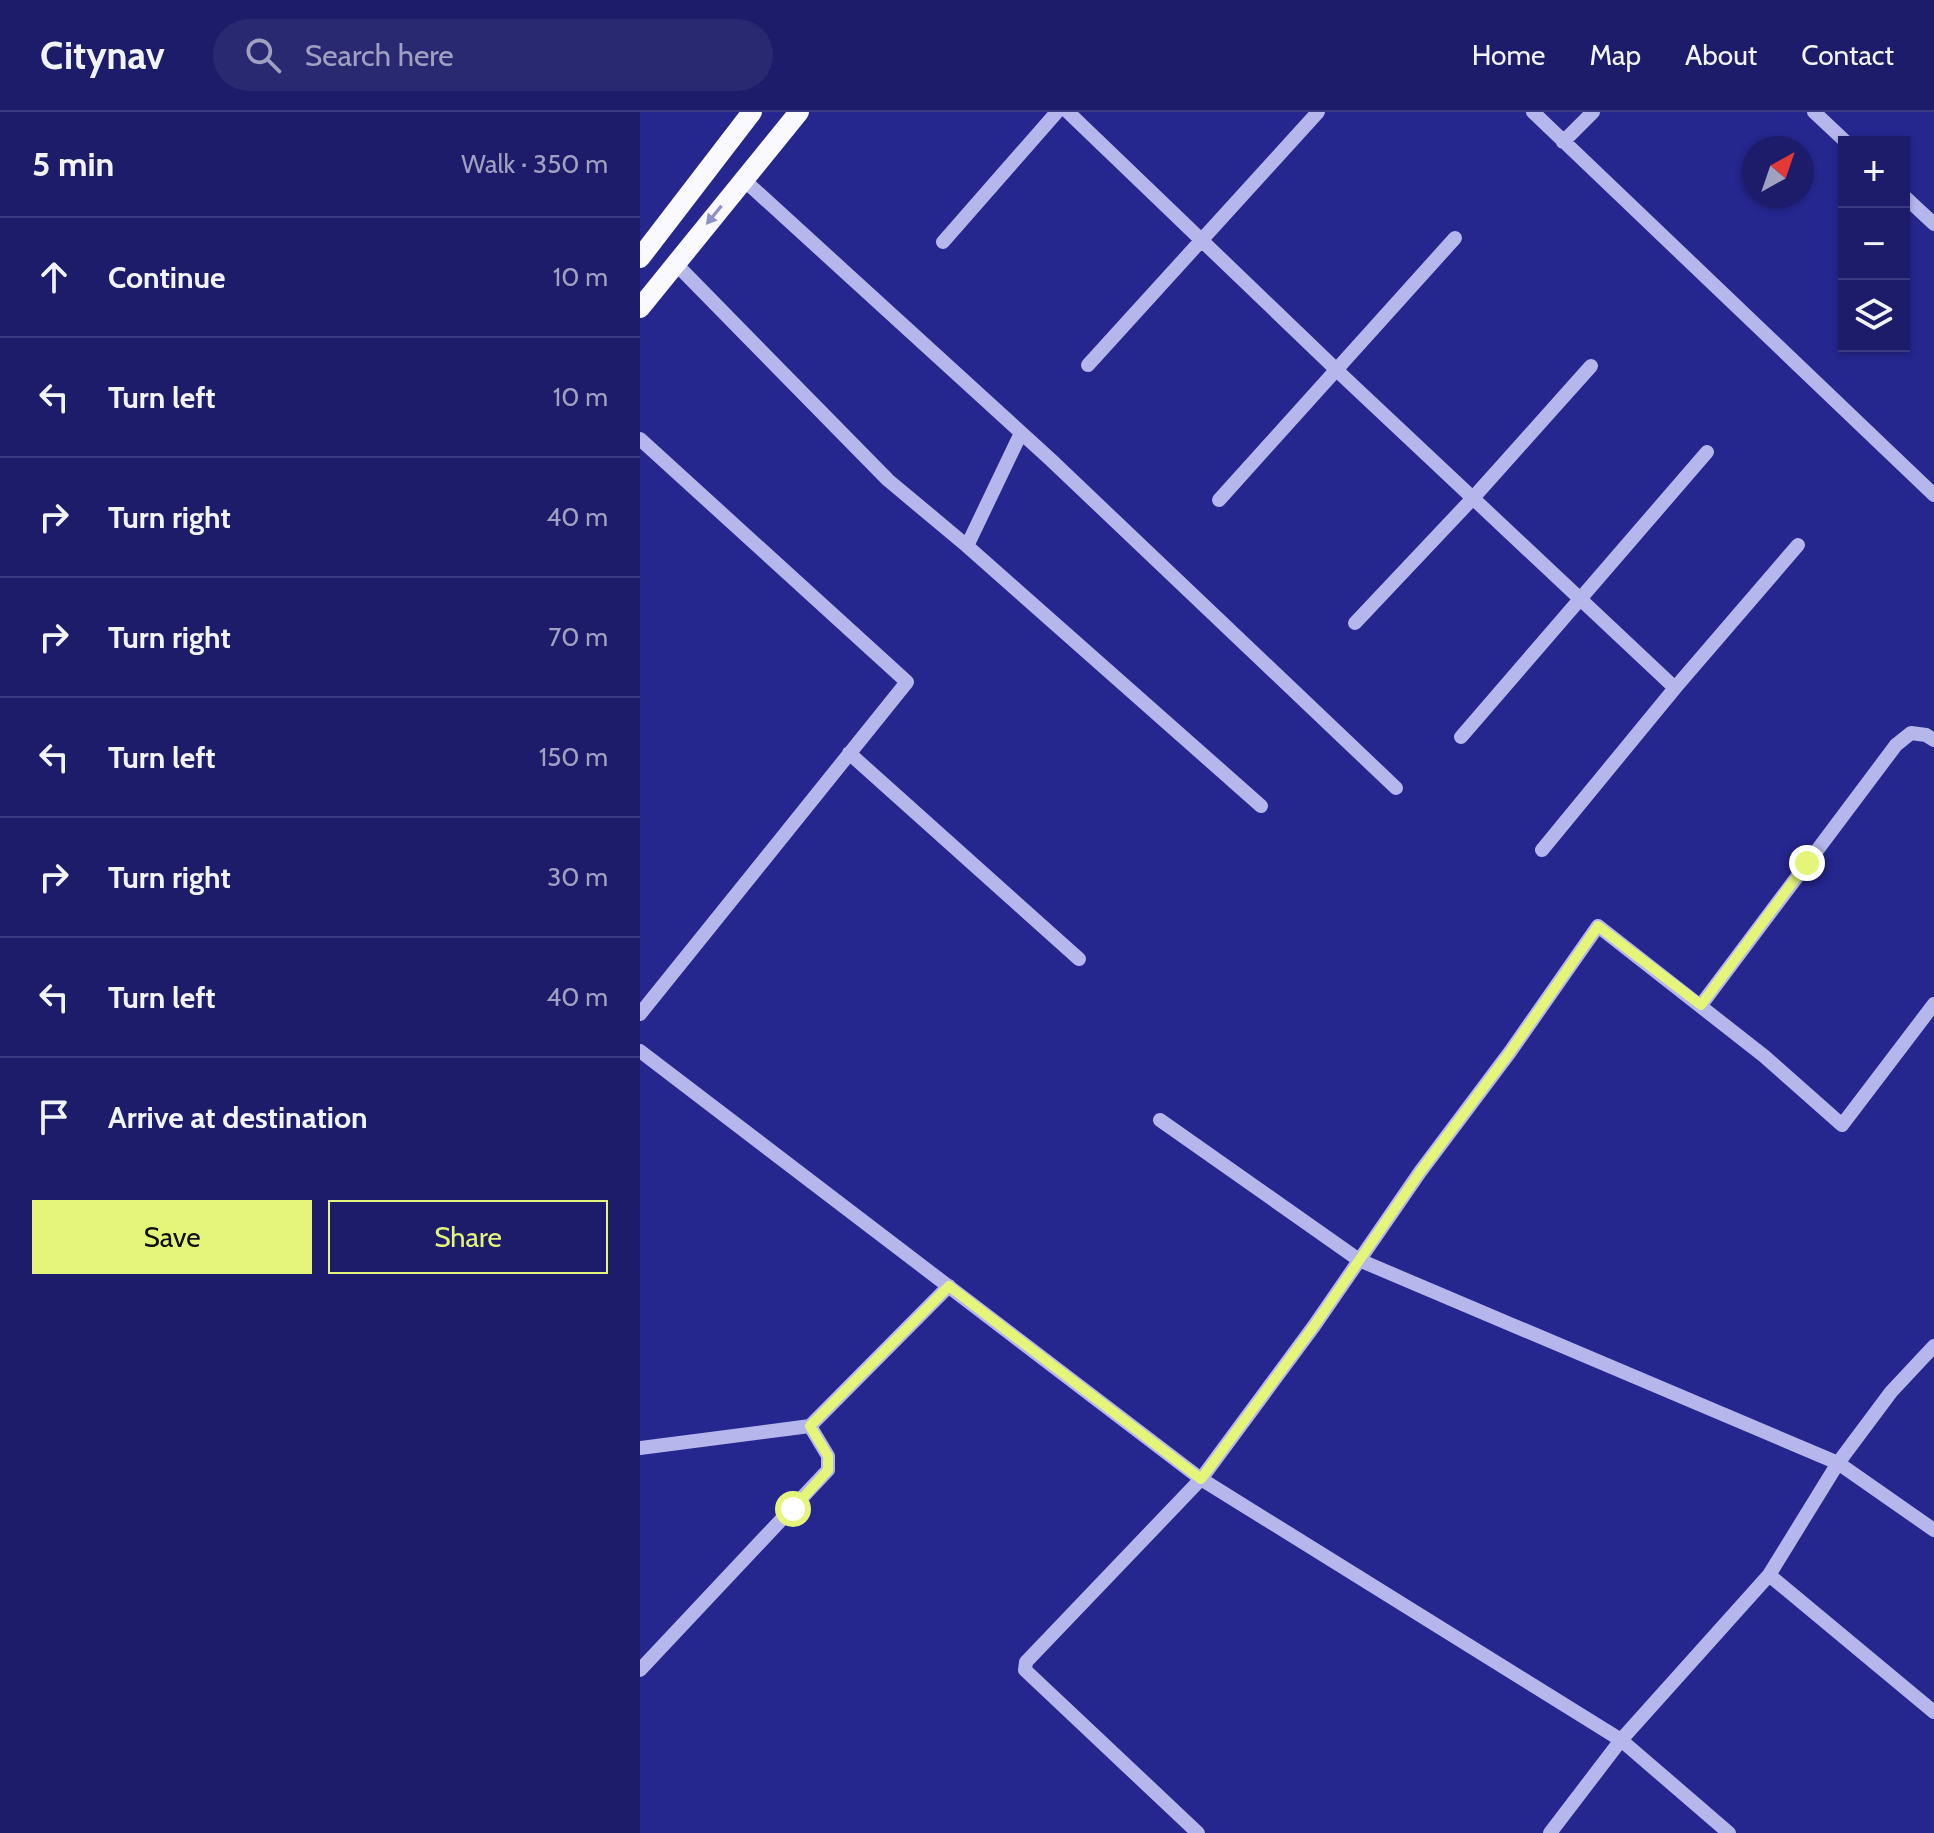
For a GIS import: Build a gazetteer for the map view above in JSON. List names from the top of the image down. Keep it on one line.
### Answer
{"north":"top right","page":{"header":"Citynav","search":"Search here","nav":["Home","Map","About","Contact"],"heading":["5 min","Walk · 350 m"],"map_buttons":["+","−"],"list":[["Continue","10 m"],["Turn left","10 m"],["Turn right","40 m"],["Turn right","70 m"],["Turn left","150 m"],["Turn right","30 m"],["Turn left","40 m"],"Arrive at destination"],"buttons":["Save","Share"]}}
